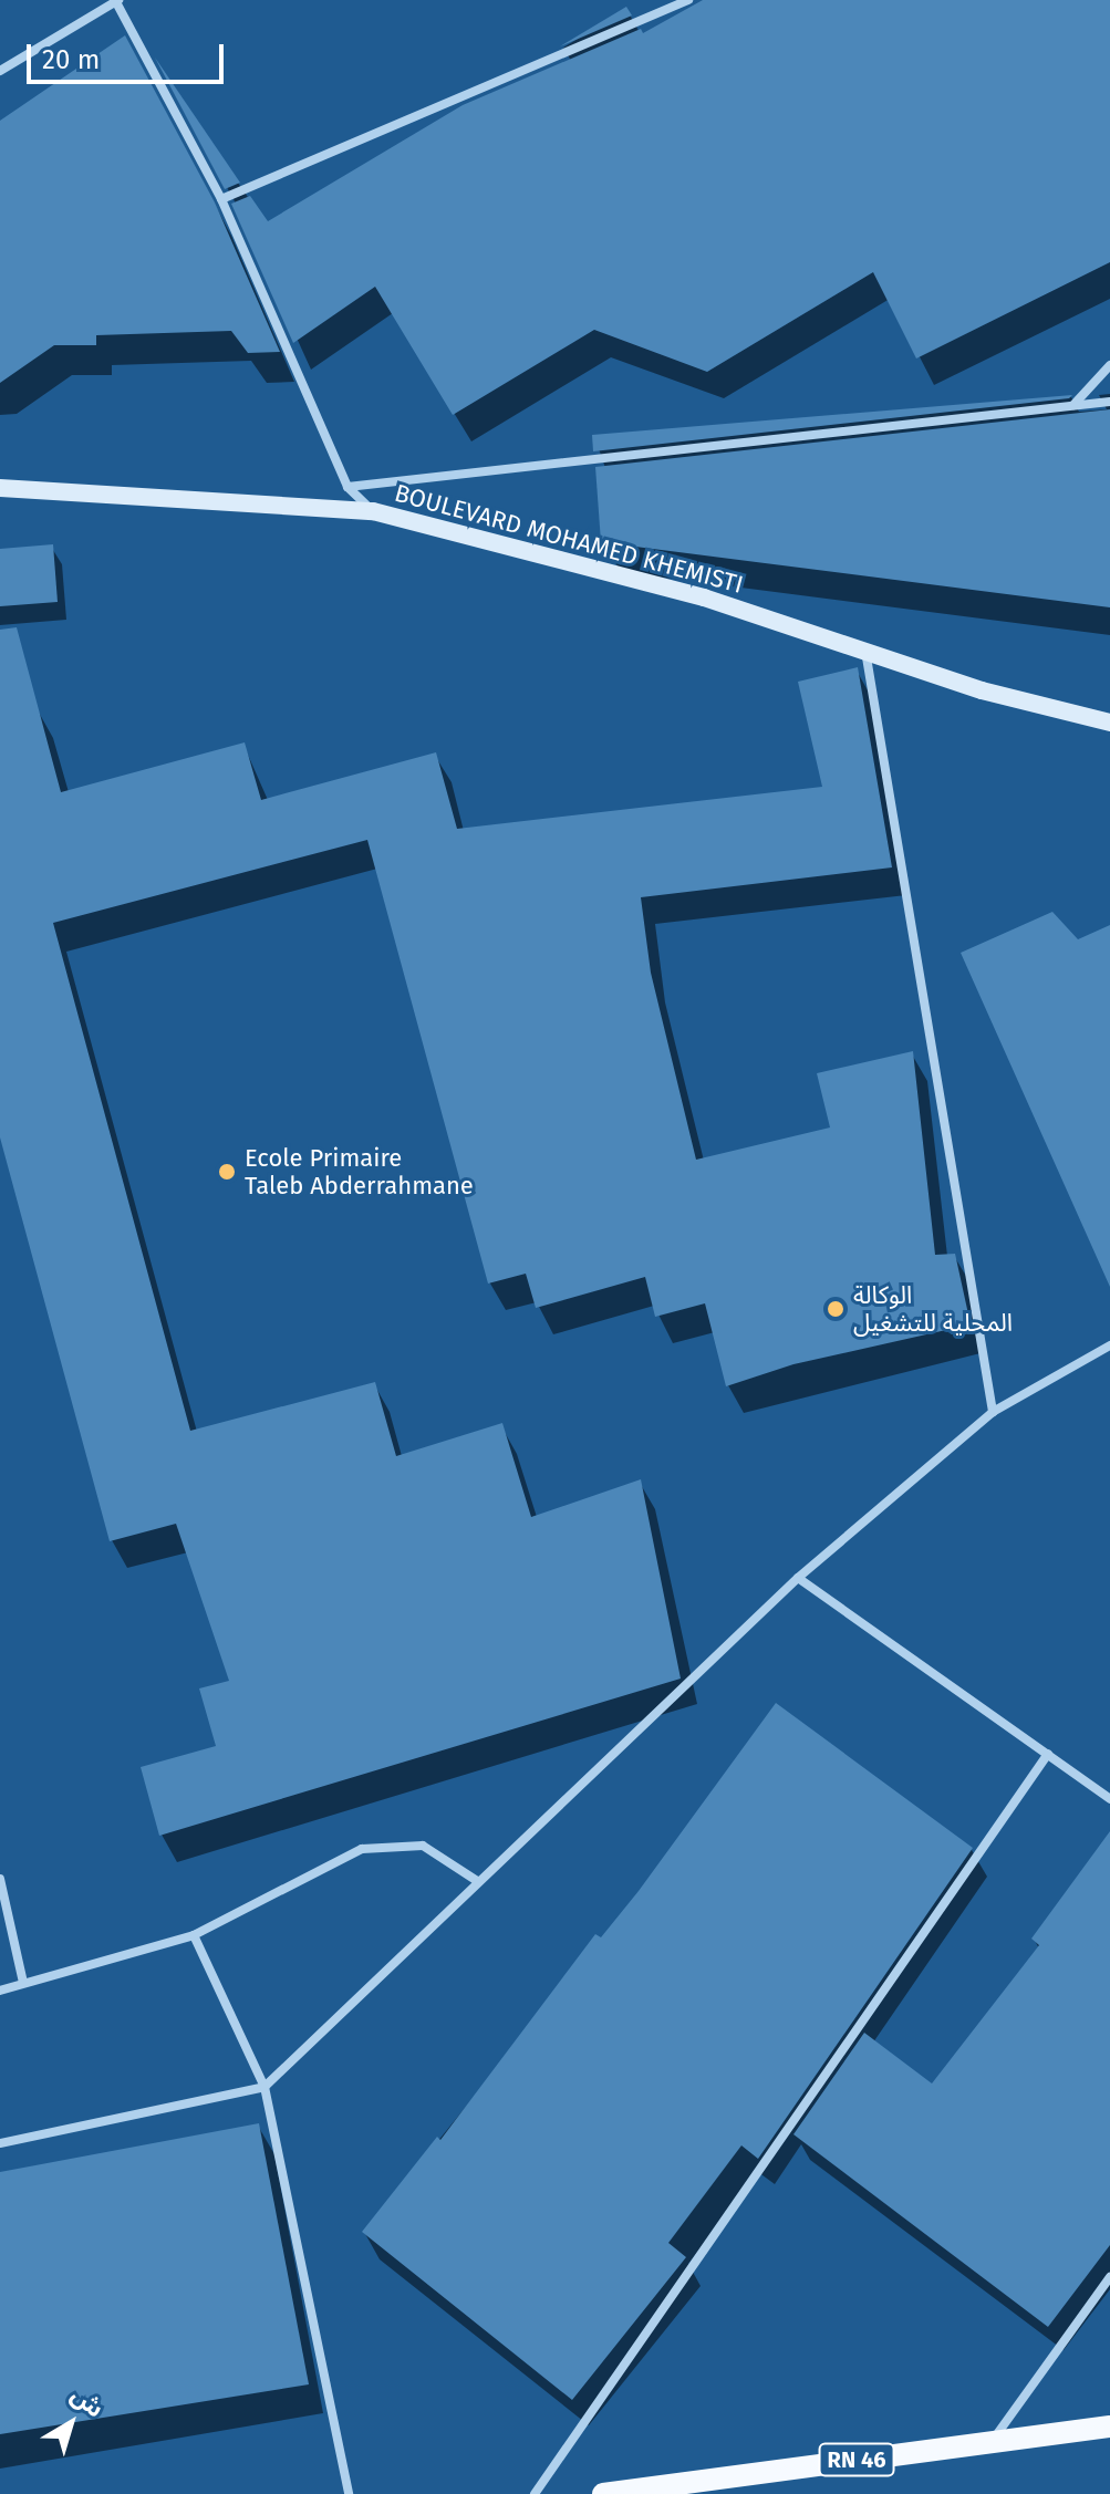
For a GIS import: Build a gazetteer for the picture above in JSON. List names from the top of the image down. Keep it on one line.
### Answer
{"streets":{"main road":["BOULEVARD MOHAMED KHEMISTI","RN 46"]},"places":["Ecole Primaire Taleb Abderrahmane","الوكالة المحلية للتشغيل"],"scale_bar":"20 m","north":"top right"}
